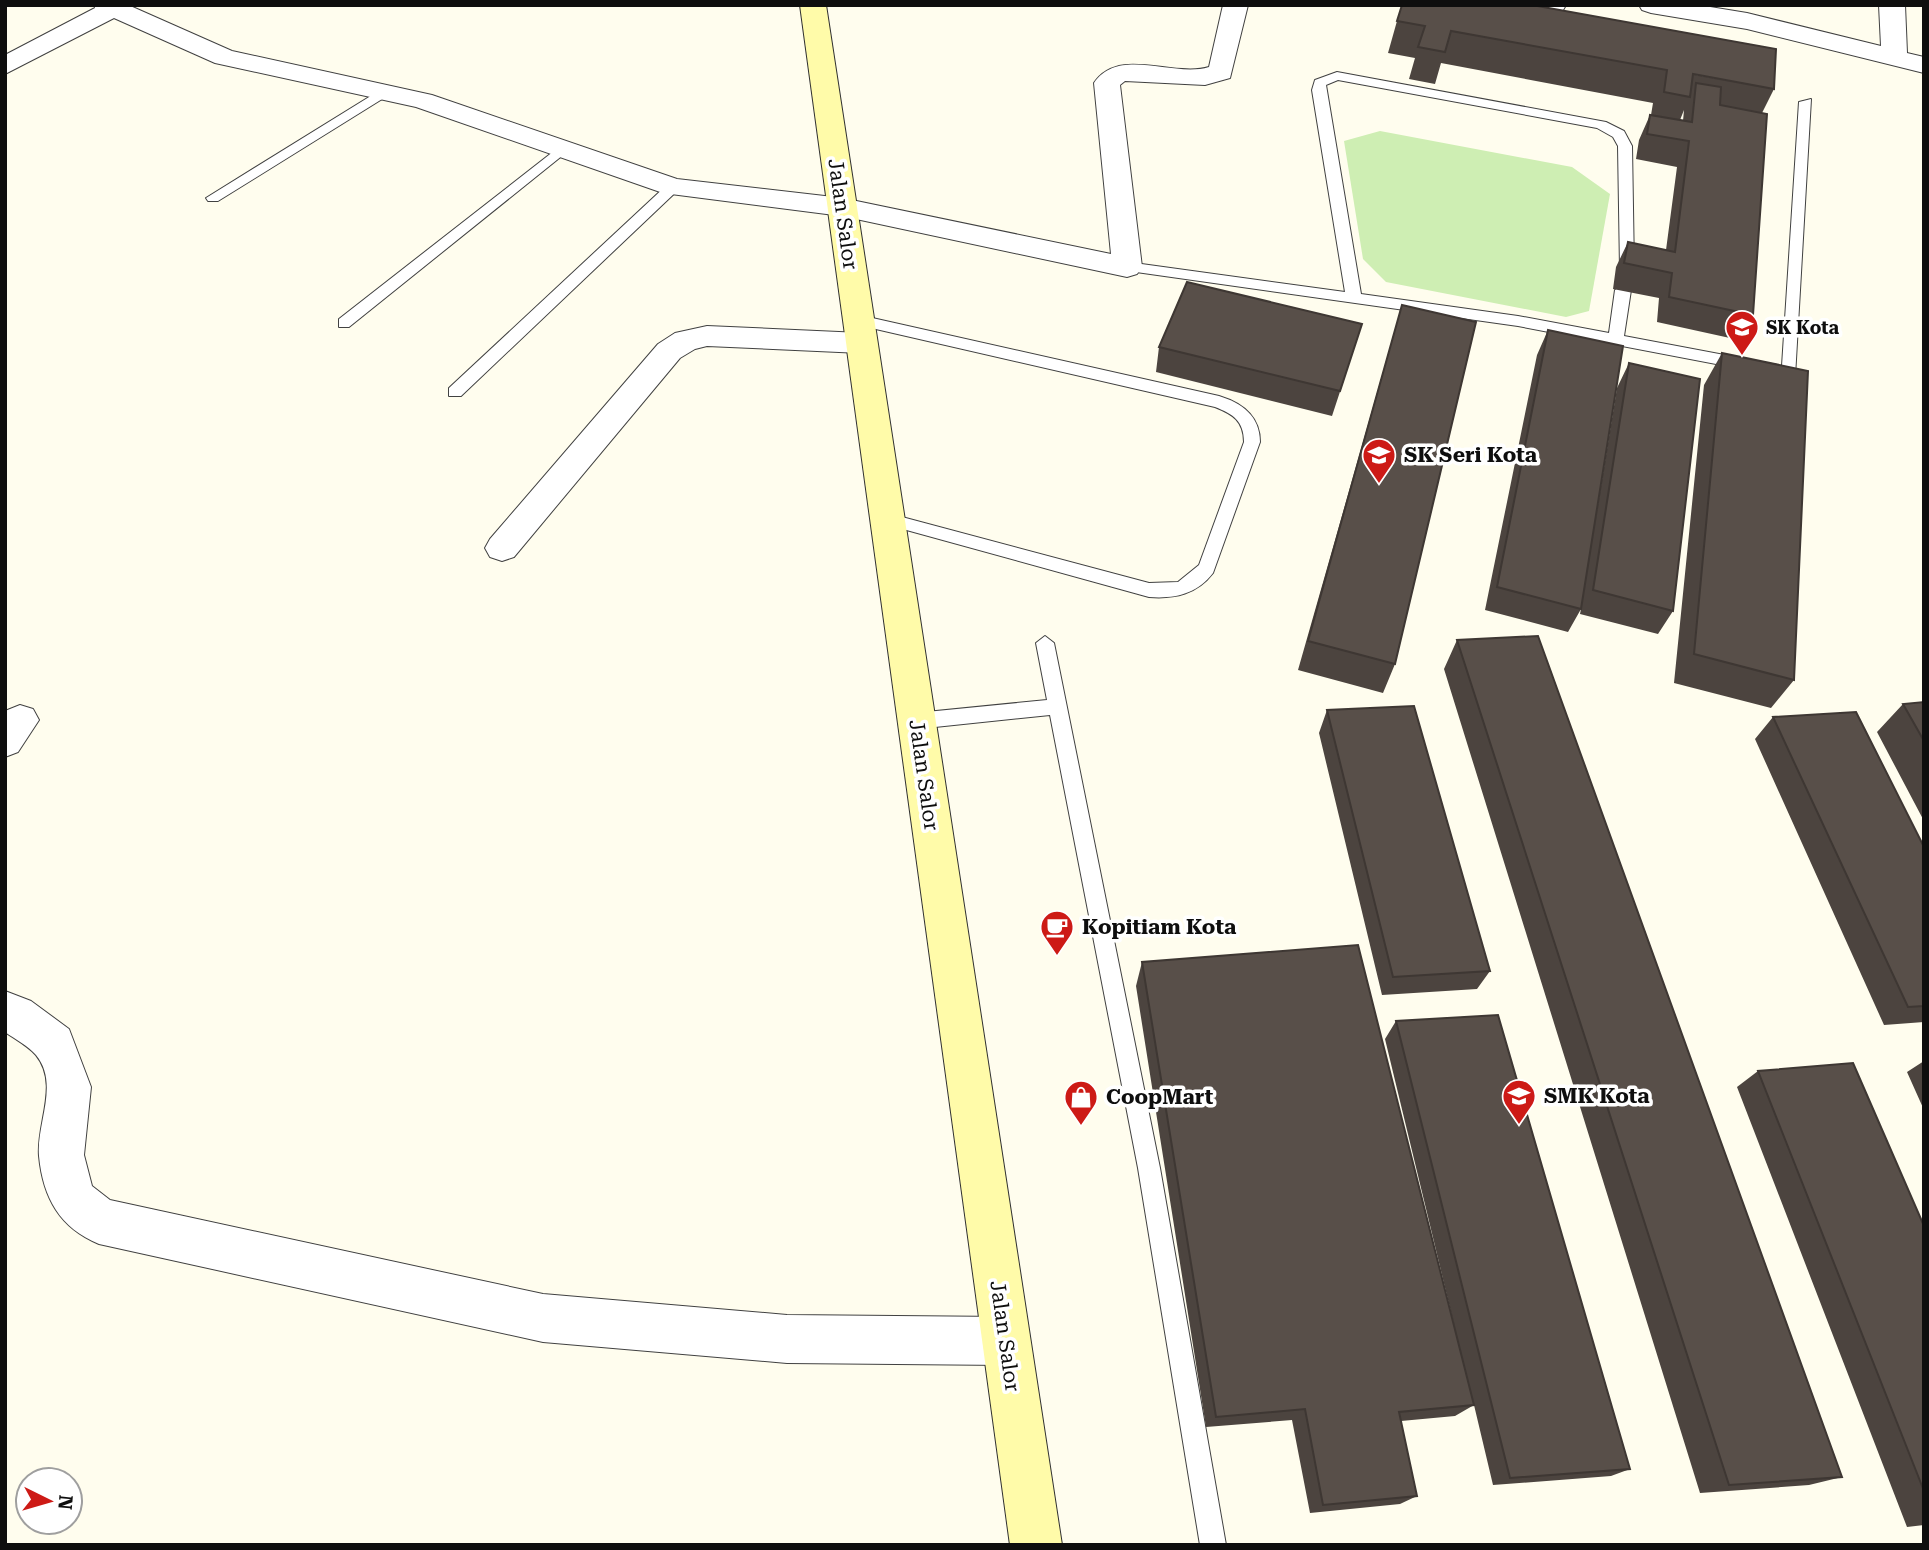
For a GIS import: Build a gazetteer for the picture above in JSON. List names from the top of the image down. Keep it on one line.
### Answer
{"streets":{"main road":["Jalan Salor"]},"places":{"school or university":["SK Kota","SK Seri Kota","SMK Kota"],"cafe":["Kopitiam Kota"],"shop":["CoopMart"]},"north":"right"}
